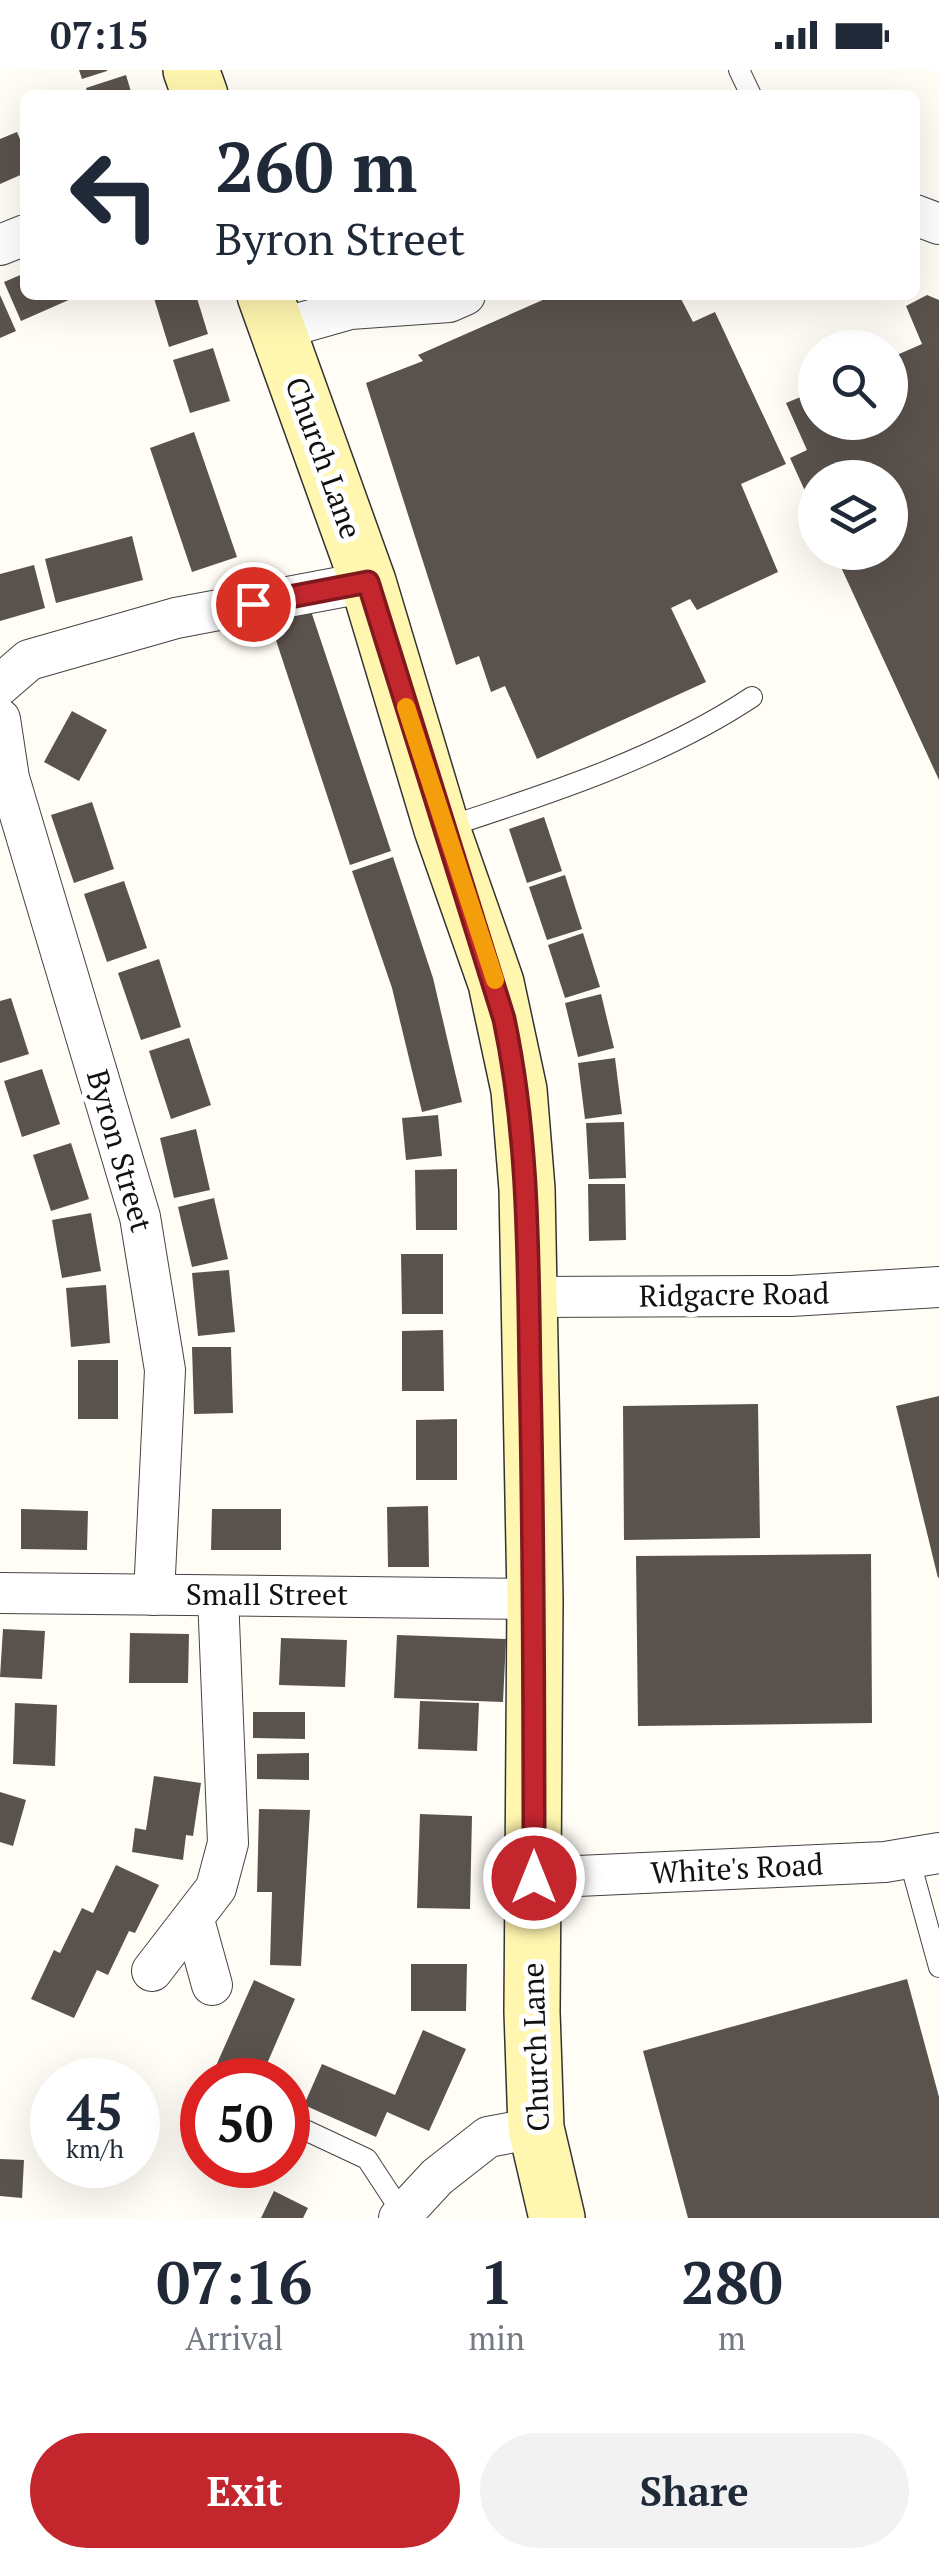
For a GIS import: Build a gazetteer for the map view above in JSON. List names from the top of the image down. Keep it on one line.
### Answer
{"streets":{"main road":["Church Lane"],"street":["Byron Street","Ridgacre Road","Small Street","White's Road"]},"crossings":[["Church Lane","Ridgacre Road"],["Church Lane","Small Street"],["Church Lane","White's Road"],["Byron Street","Small Street"]],"page":{"status":"07:15","turn":["260 m","Byron Street"],"speed":"45 km/h","limit":"50","eta":["07:16","Arrival","1","min","280","m"],"buttons":["Exit","Share"]}}
